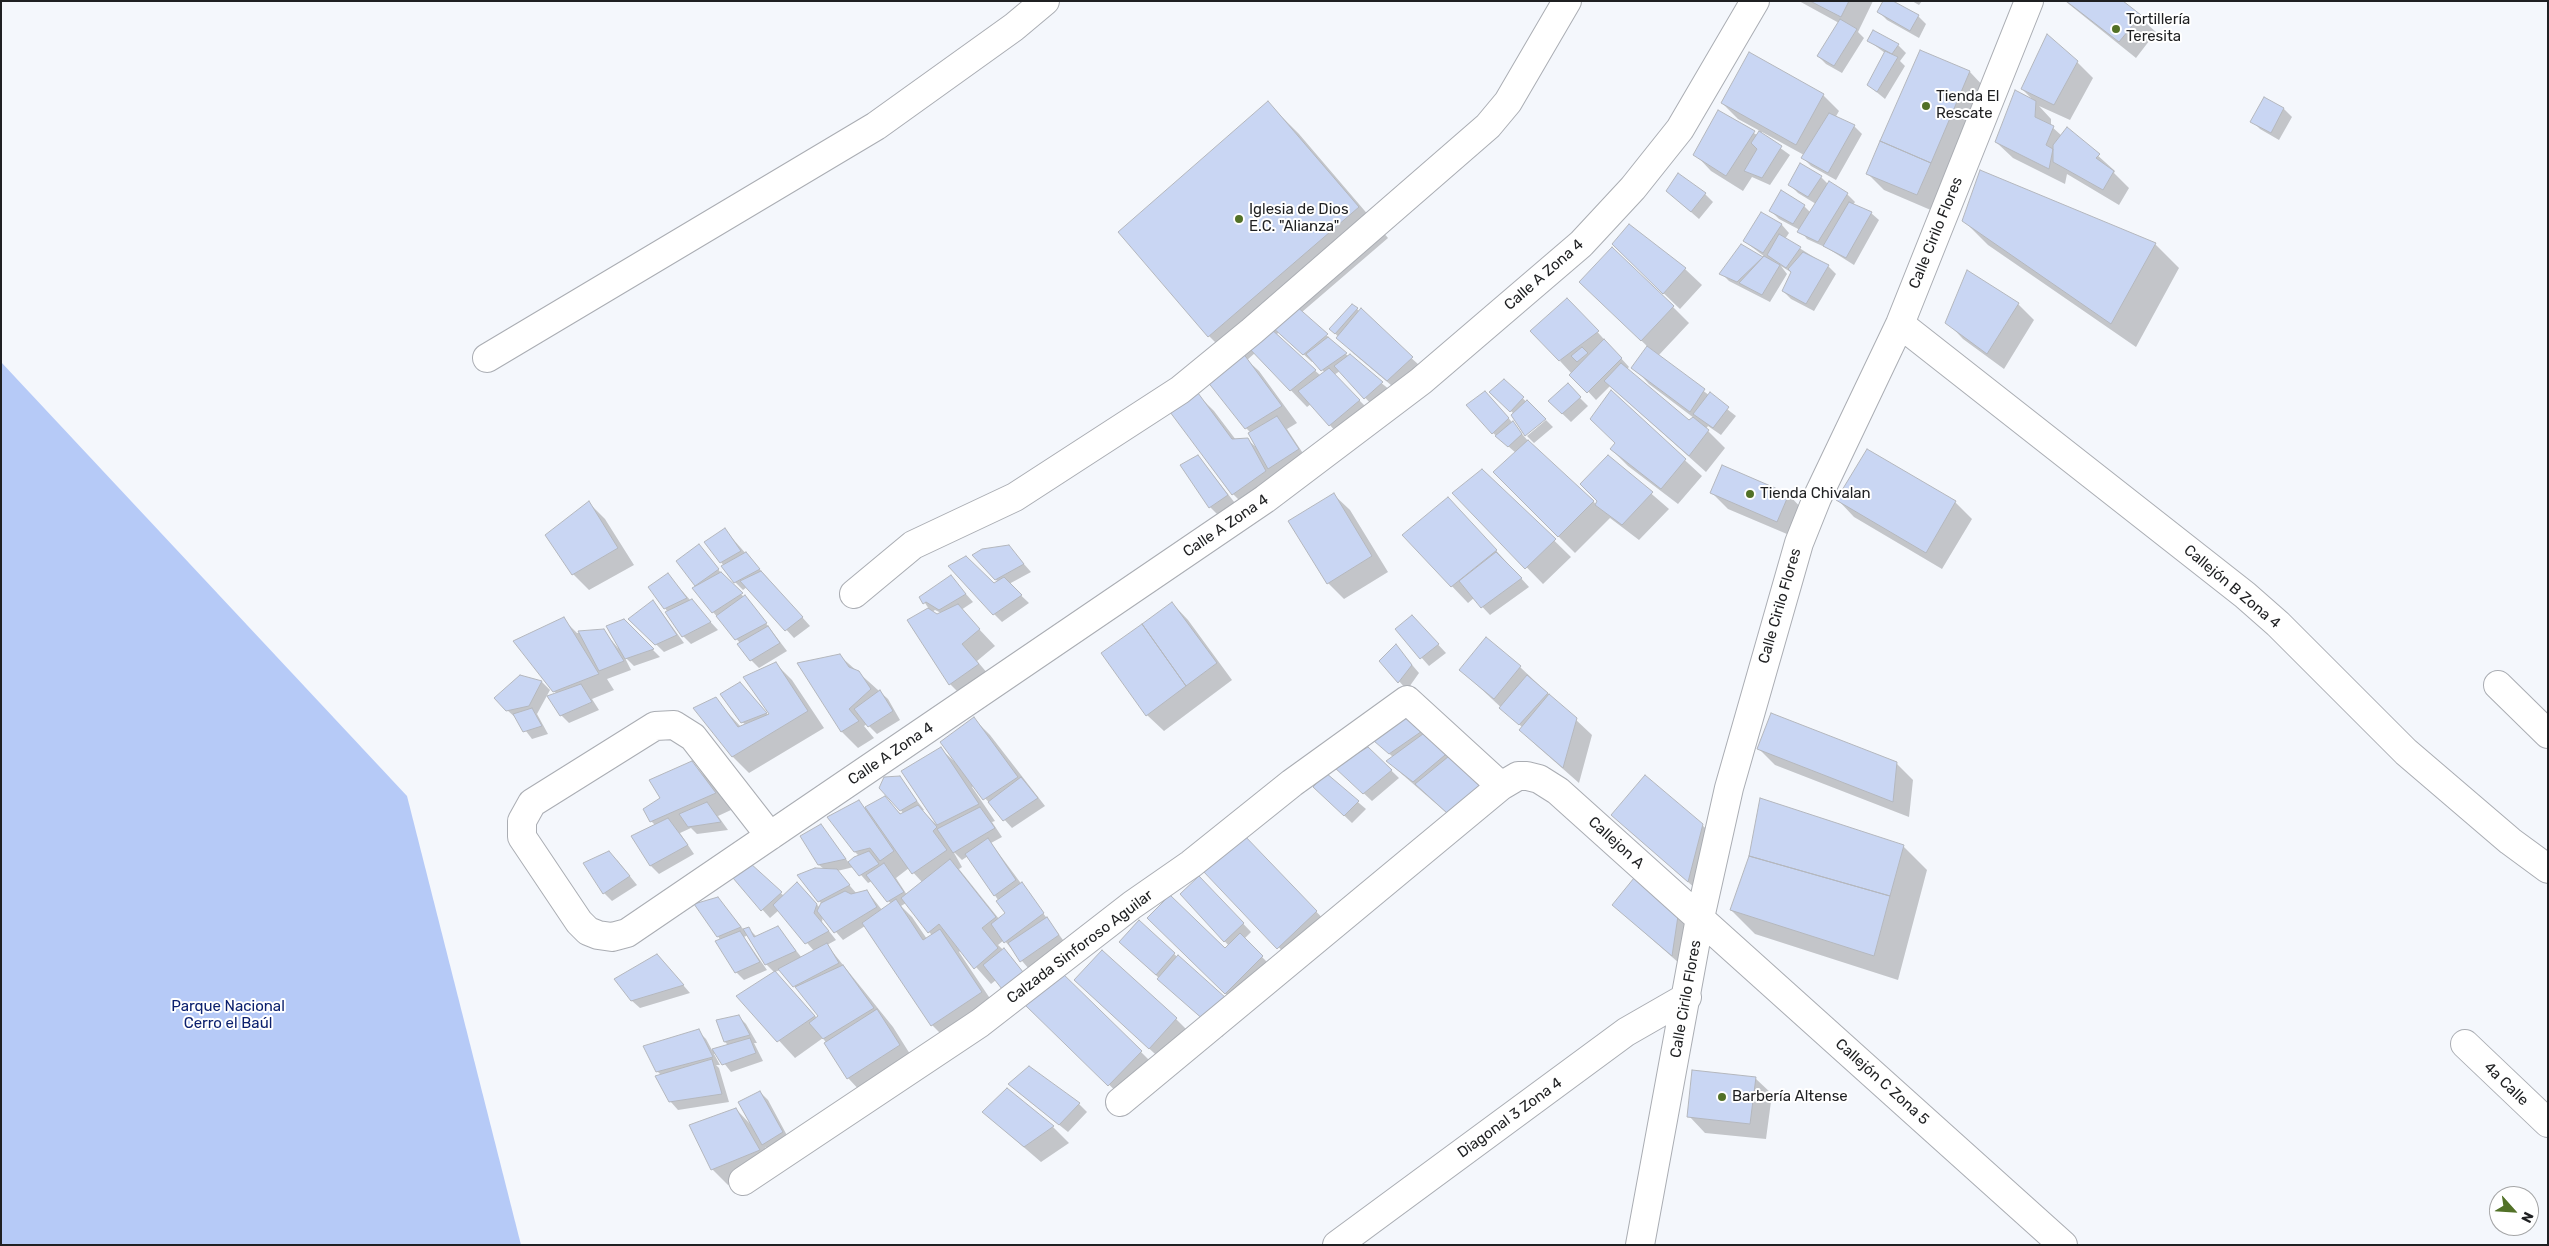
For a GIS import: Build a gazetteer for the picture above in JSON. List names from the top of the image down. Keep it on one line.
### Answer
{"streets":{"street":["Calle Cirilo Flores","Calle A Zona 4","Callejón B Zona 4","Callejon A","Calzada Sinforoso Aguilar","Callejón C Zona 5","4a Calle","Diagonal 3 Zona 4"]},"crossings":[["Calle Cirilo Flores","Callejón B Zona 4"],["Calle Cirilo Flores","Callejon A"],["Calle Cirilo Flores","Callejón C Zona 5"],["Calle Cirilo Flores","Diagonal 3 Zona 4"],["Callejon A","Calzada Sinforoso Aguilar"],["Callejon A","Callejón C Zona 5"]],"parks":["Parque Nacional Cerro el Baúl"],"places":["Tortillería Teresita","Tienda El Rescate","Iglesia de Dios E.C. \"Alianza\"","Tienda Chivalan","Barbería Altense"],"north":"bottom right"}
